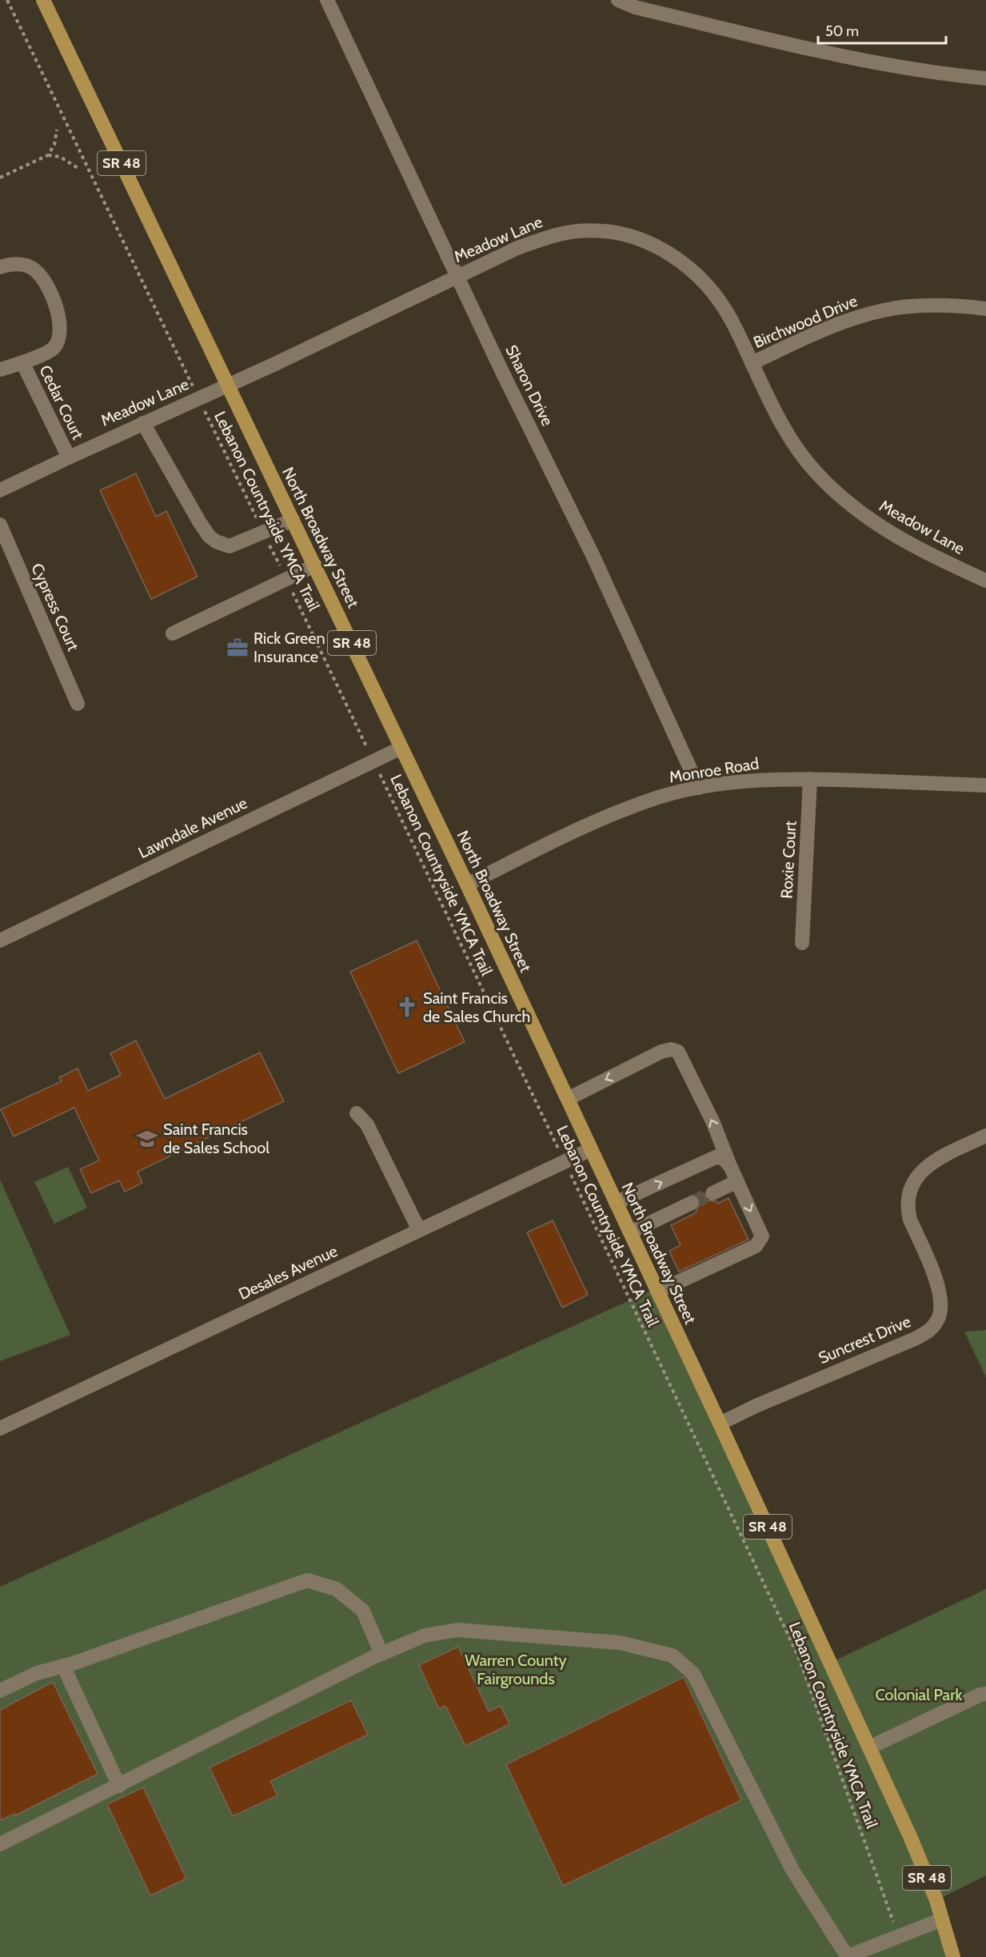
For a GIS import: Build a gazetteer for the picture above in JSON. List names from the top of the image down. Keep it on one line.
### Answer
{"streets":{"main road":["SR 48","North Broadway Street"],"street":["Meadow Lane","Birchwood Drive","Sharon Drive","Cedar Court","Cypress Court","Monroe Road","Lawndale Avenue","Roxie Court","Desales Avenue","Suncrest Drive"],"path":["Lebanon Countryside YMCA Trail"]},"crossings":[["Meadow Lane","Birchwood Drive"],["Meadow Lane","Sharon Drive"],["Meadow Lane","Cedar Court"],["Meadow Lane","Lebanon Countryside YMCA Trail"],["Meadow Lane","North Broadway Street"],["Sharon Drive","Monroe Road"],["Lebanon Countryside YMCA Trail","Lawndale Avenue"],["Lebanon Countryside YMCA Trail","Desales Avenue"],["North Broadway Street","Monroe Road"],["North Broadway Street","Lawndale Avenue"],["North Broadway Street","Desales Avenue"],["North Broadway Street","Suncrest Drive"],["Monroe Road","Roxie Court"]],"parks":["Warren County Fairgrounds","Colonial Park"],"places":{"office":["Rick Green Insurance"],"church":["Saint Francis de Sales Church"],"school or university":["Saint Francis de Sales School"]},"scale_bar":"50 m"}
